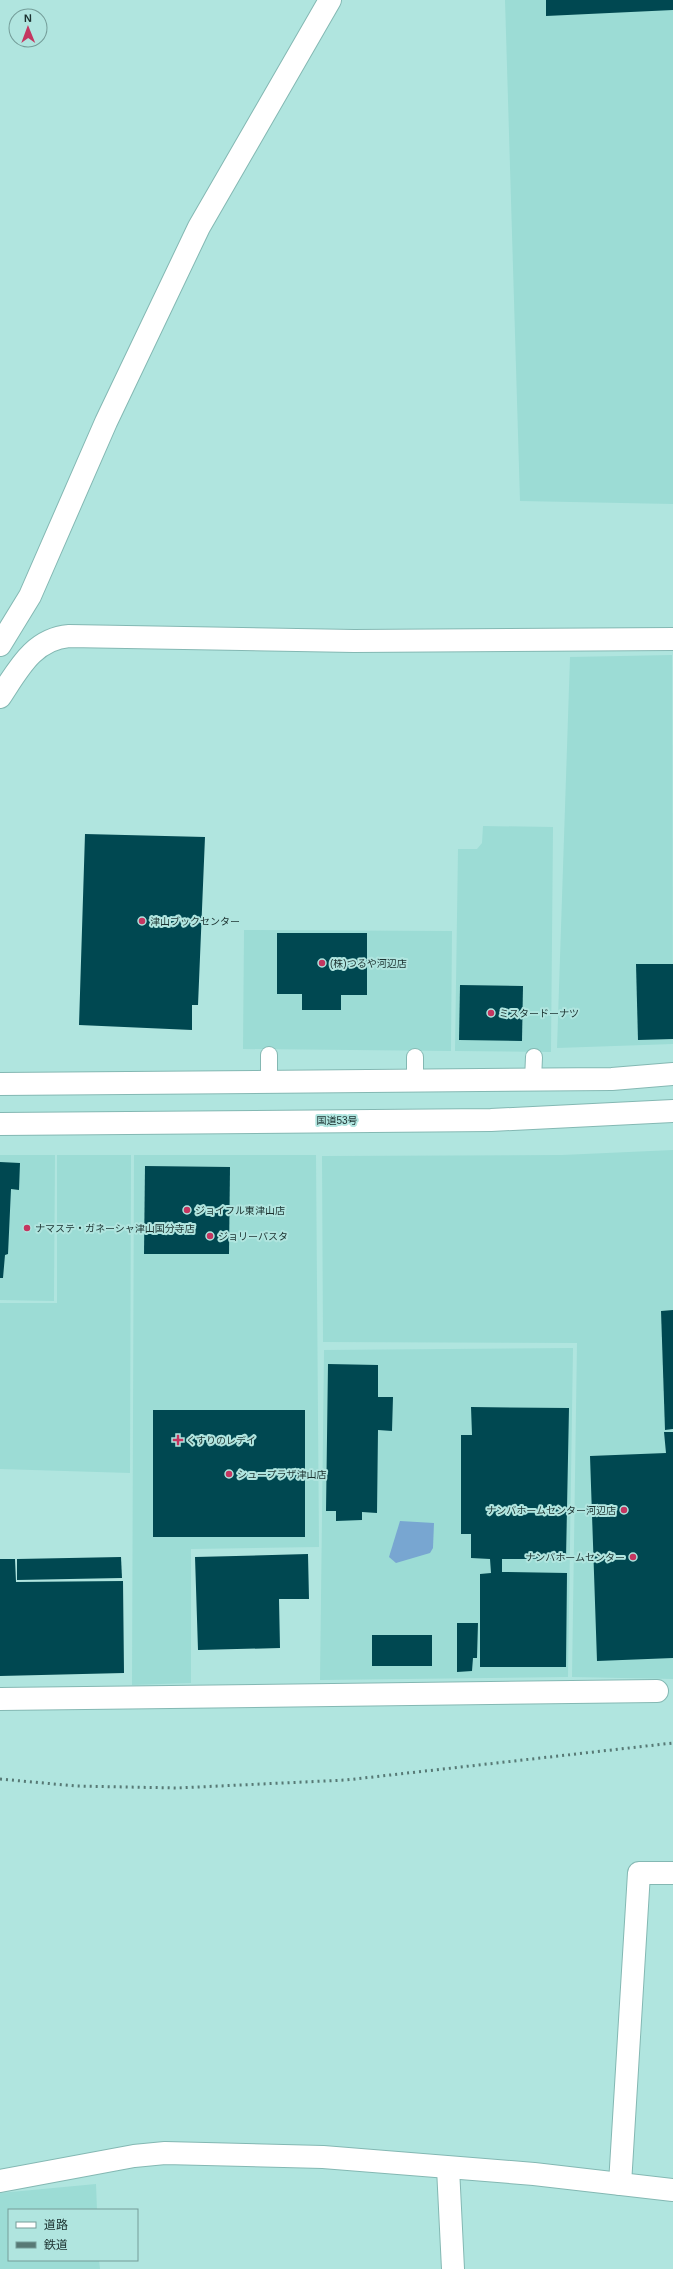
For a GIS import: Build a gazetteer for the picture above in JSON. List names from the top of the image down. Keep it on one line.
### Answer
{"streets":{"main road":["国道53号"]},"places":{"other":["津山ブックセンター","(株)つるや河辺店","ミスタードーナツ","ジョイフル東津山店","ナマステ・ガネーシャ津山国分寺店","ジョリーパスタ","シュープラザ津山店","ナンバホームセンター河辺店","ナンバホームセンター"],"health":["くすりのレデイ"]},"legend":["道路","鉄道"],"north":"top"}
